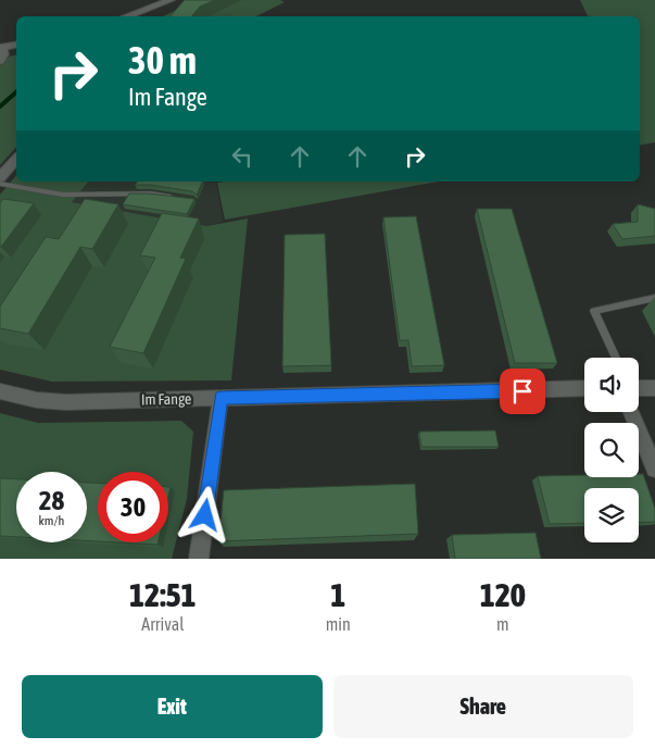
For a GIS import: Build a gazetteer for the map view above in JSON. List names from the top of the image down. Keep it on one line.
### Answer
{"streets":{"street":["Im Fange"]},"page":{"turn":["30 m","Im Fange"],"speed":"28 km/h","limit":"30","eta":["12:51","Arrival","1","min","120","m"],"buttons":["Exit","Share"]}}
